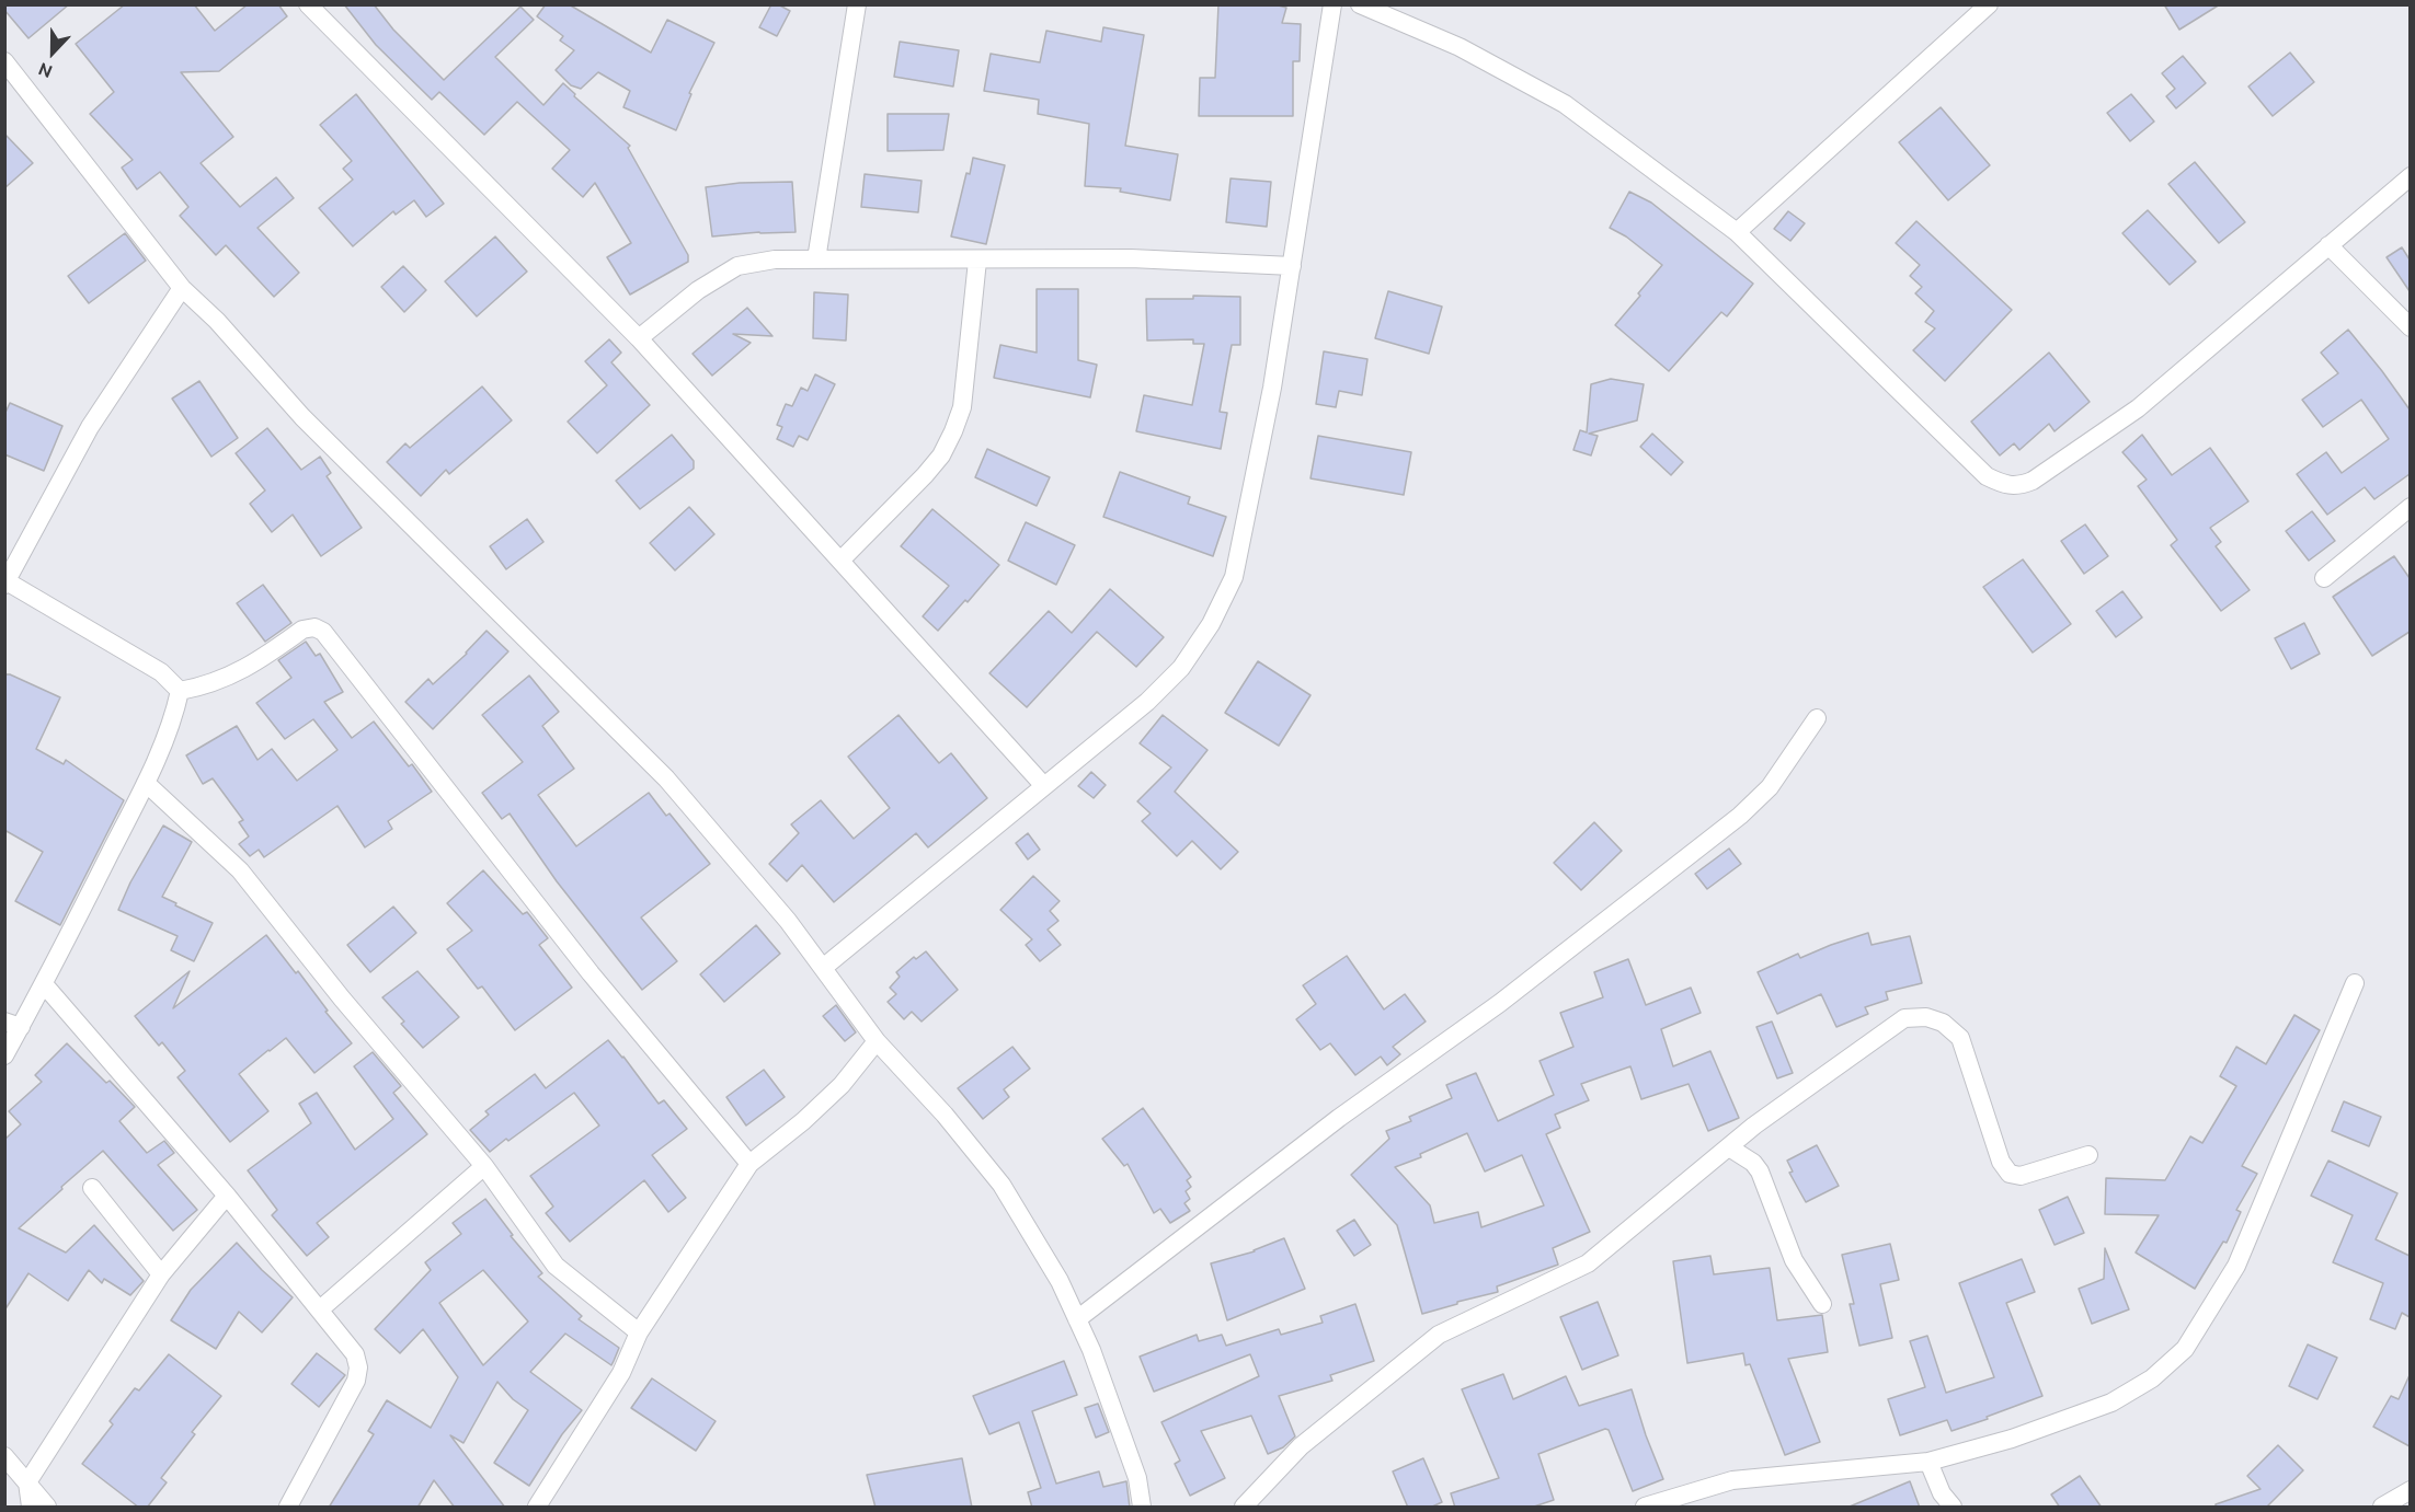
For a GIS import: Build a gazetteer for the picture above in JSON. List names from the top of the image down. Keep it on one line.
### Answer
{"north":"bottom"}
